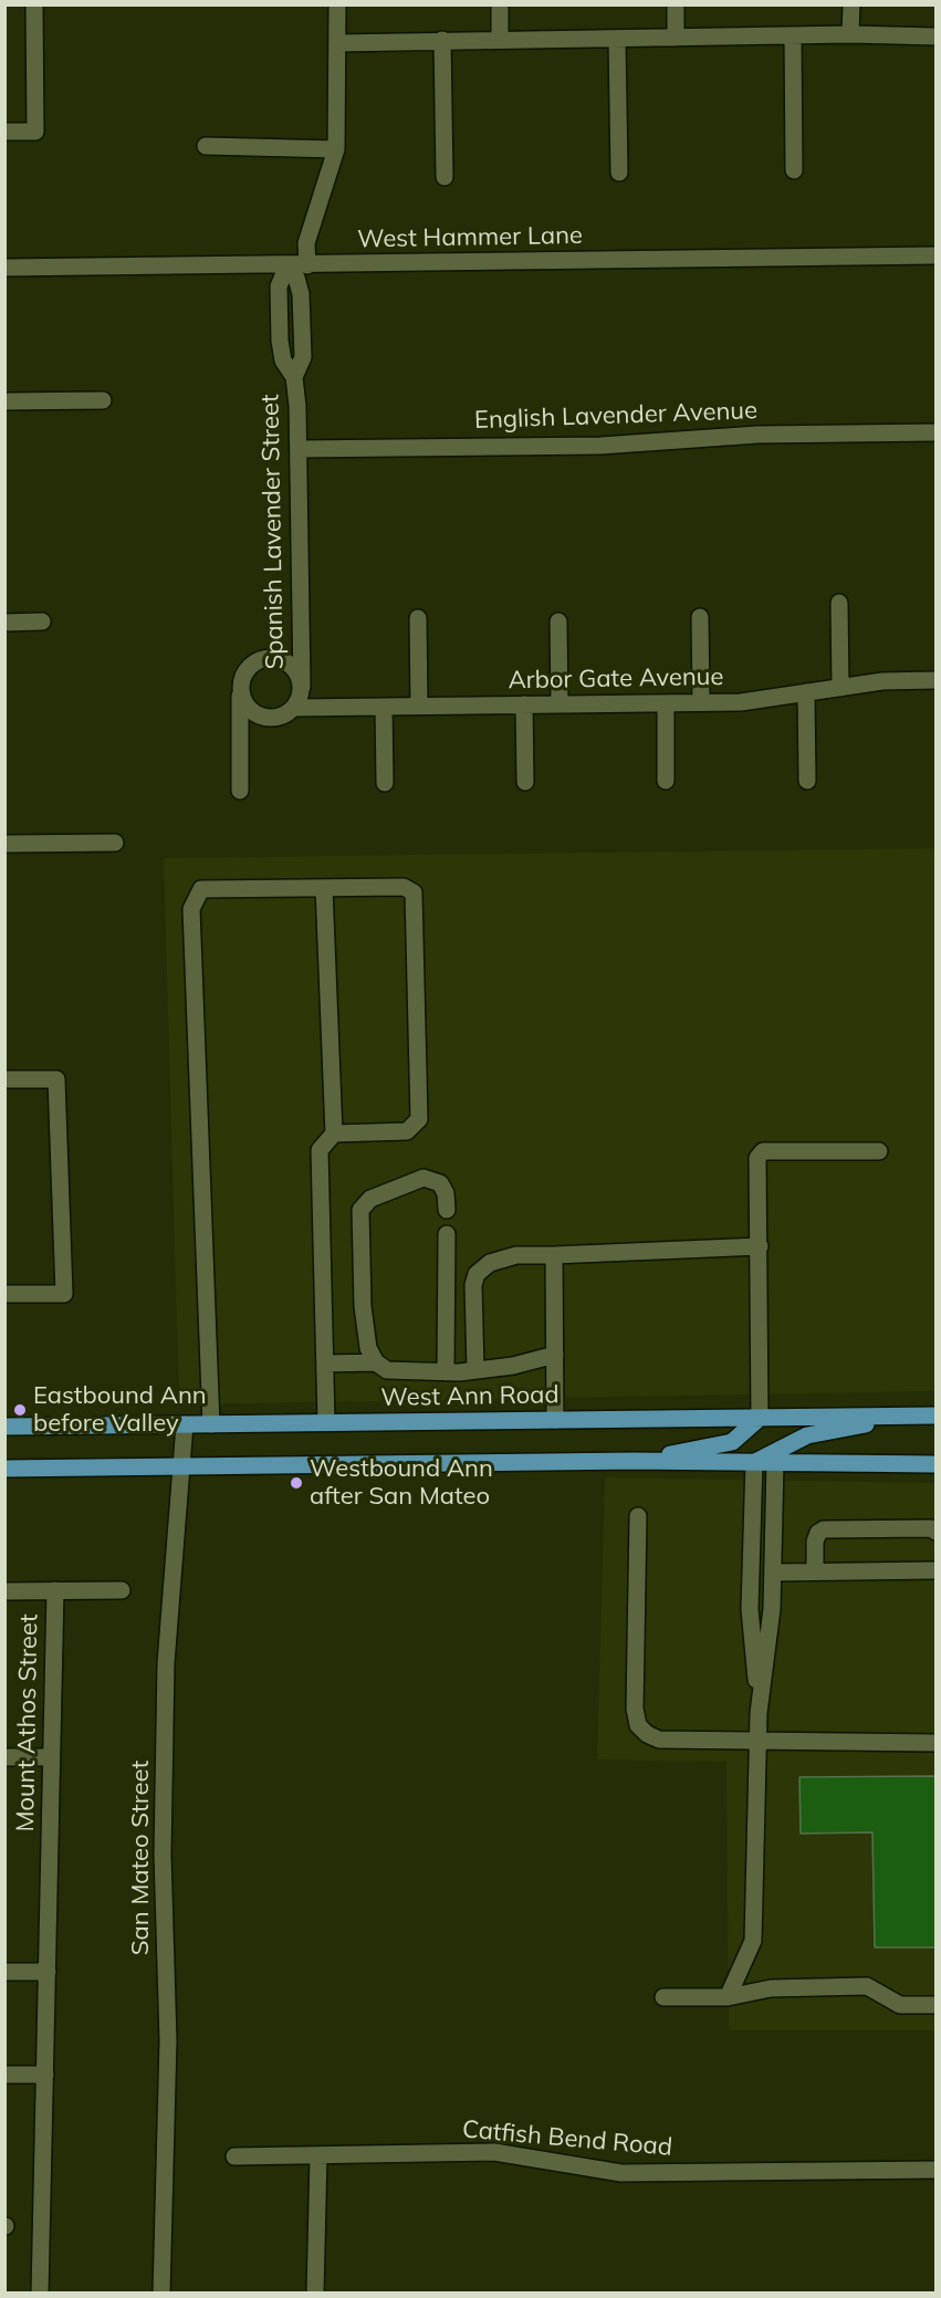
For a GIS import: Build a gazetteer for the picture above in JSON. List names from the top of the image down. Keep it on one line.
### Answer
{"streets":{"main road":["West Ann Road"],"street":["West Hammer Lane","English Lavender Avenue","Spanish Lavender Street","Arbor Gate Avenue","Mount Athos Street","San Mateo Street","Catfish Bend Road"]},"crossings":[["West Hammer Lane","Spanish Lavender Street"],["English Lavender Avenue","Spanish Lavender Street"],["Spanish Lavender Street","Arbor Gate Avenue"],["West Ann Road","San Mateo Street"]],"places":["Eastbound Ann before Valley","Westbound Ann after San Mateo"]}
